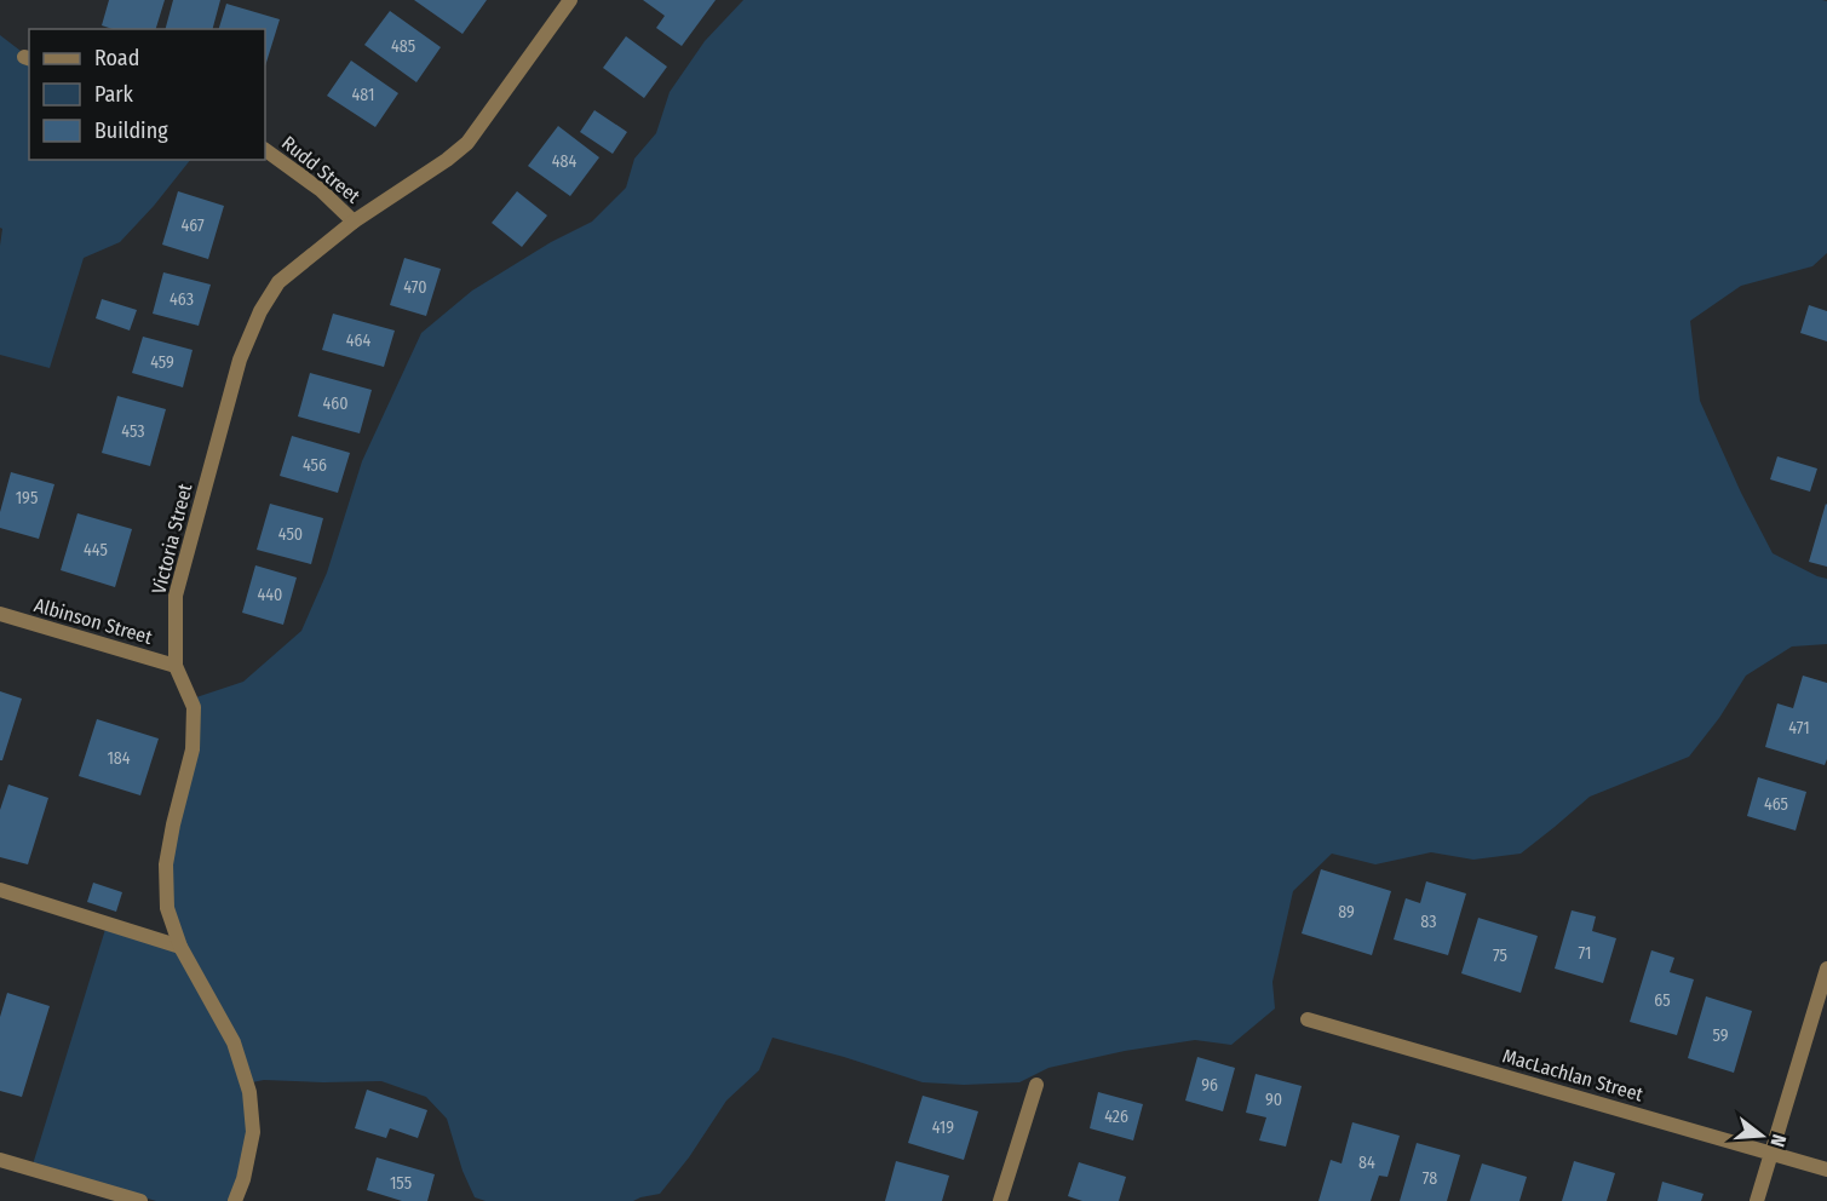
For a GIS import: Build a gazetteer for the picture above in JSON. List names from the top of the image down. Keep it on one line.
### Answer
{"streets":{"street":["Rudd Street","Victoria Street","Albinson Street","MacLachlan Street"]},"crossings":[["Rudd Street","Victoria Street"],["Victoria Street","Albinson Street"]],"house_numbers":["485","481","484","467","470","463","464","459","460","453","456","195","450","445","440","471","184","465","89","83","71","75","65","59","96","90","426","419","84","78","155"],"legend":["Road","Park","Building"],"north":"right"}
